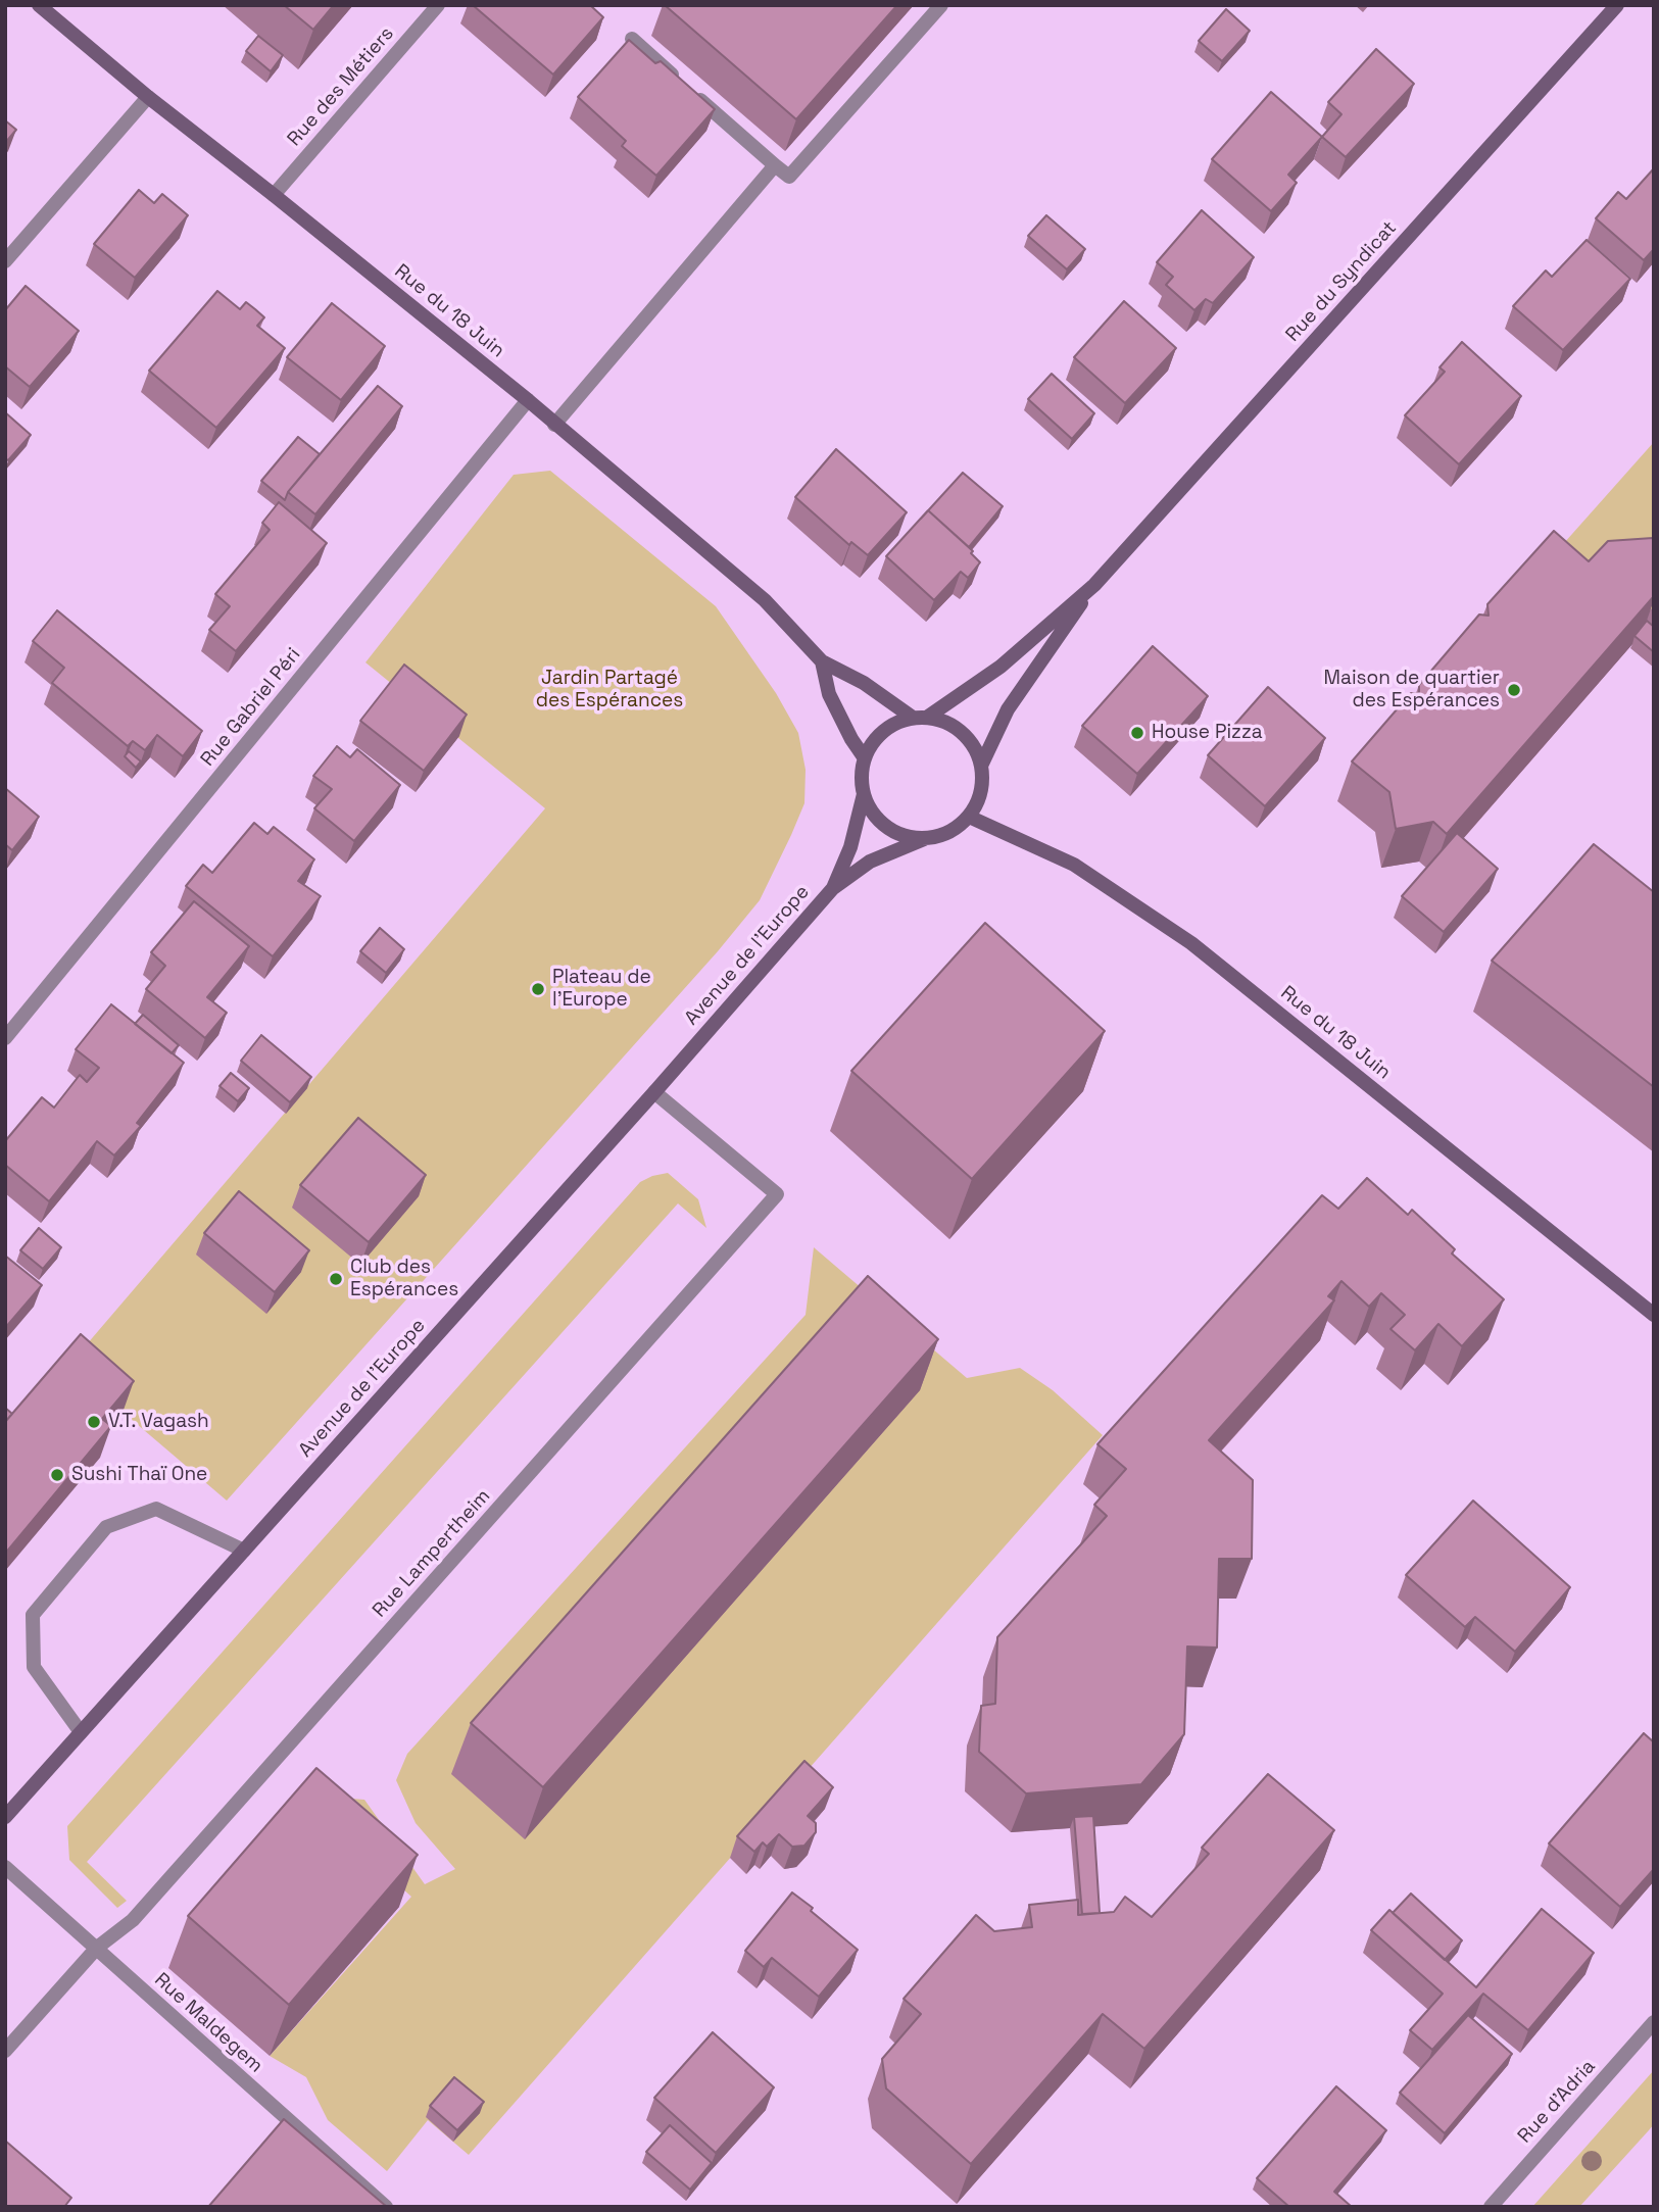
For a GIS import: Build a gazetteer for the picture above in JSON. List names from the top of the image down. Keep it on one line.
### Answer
{"streets":{"street":["Rue des Métiers","Rue du Syndicat","Rue du 18 Juin","Rue Gabriel Péri","Avenue de l'Europe","Rue Lampertheim","Rue Maldegem","Rue d'Adria"]},"crossings":[["Rue des Métiers","Rue du 18 Juin"],["Rue du Syndicat","Rue du 18 Juin"],["Rue du Syndicat","Avenue de l'Europe"],["Rue du 18 Juin","Rue Gabriel Péri"],["Rue du 18 Juin","Avenue de l'Europe"],["Avenue de l'Europe","Rue Lampertheim"],["Rue Lampertheim","Rue Maldegem"]],"parks":["Jardin Partagé des Espérances"],"places":["Maison de quartier des Espérances","House Pizza","Plateau de l'Europe","Club des Espérances","V.T. Vagash","Sushi Thaï One"]}
